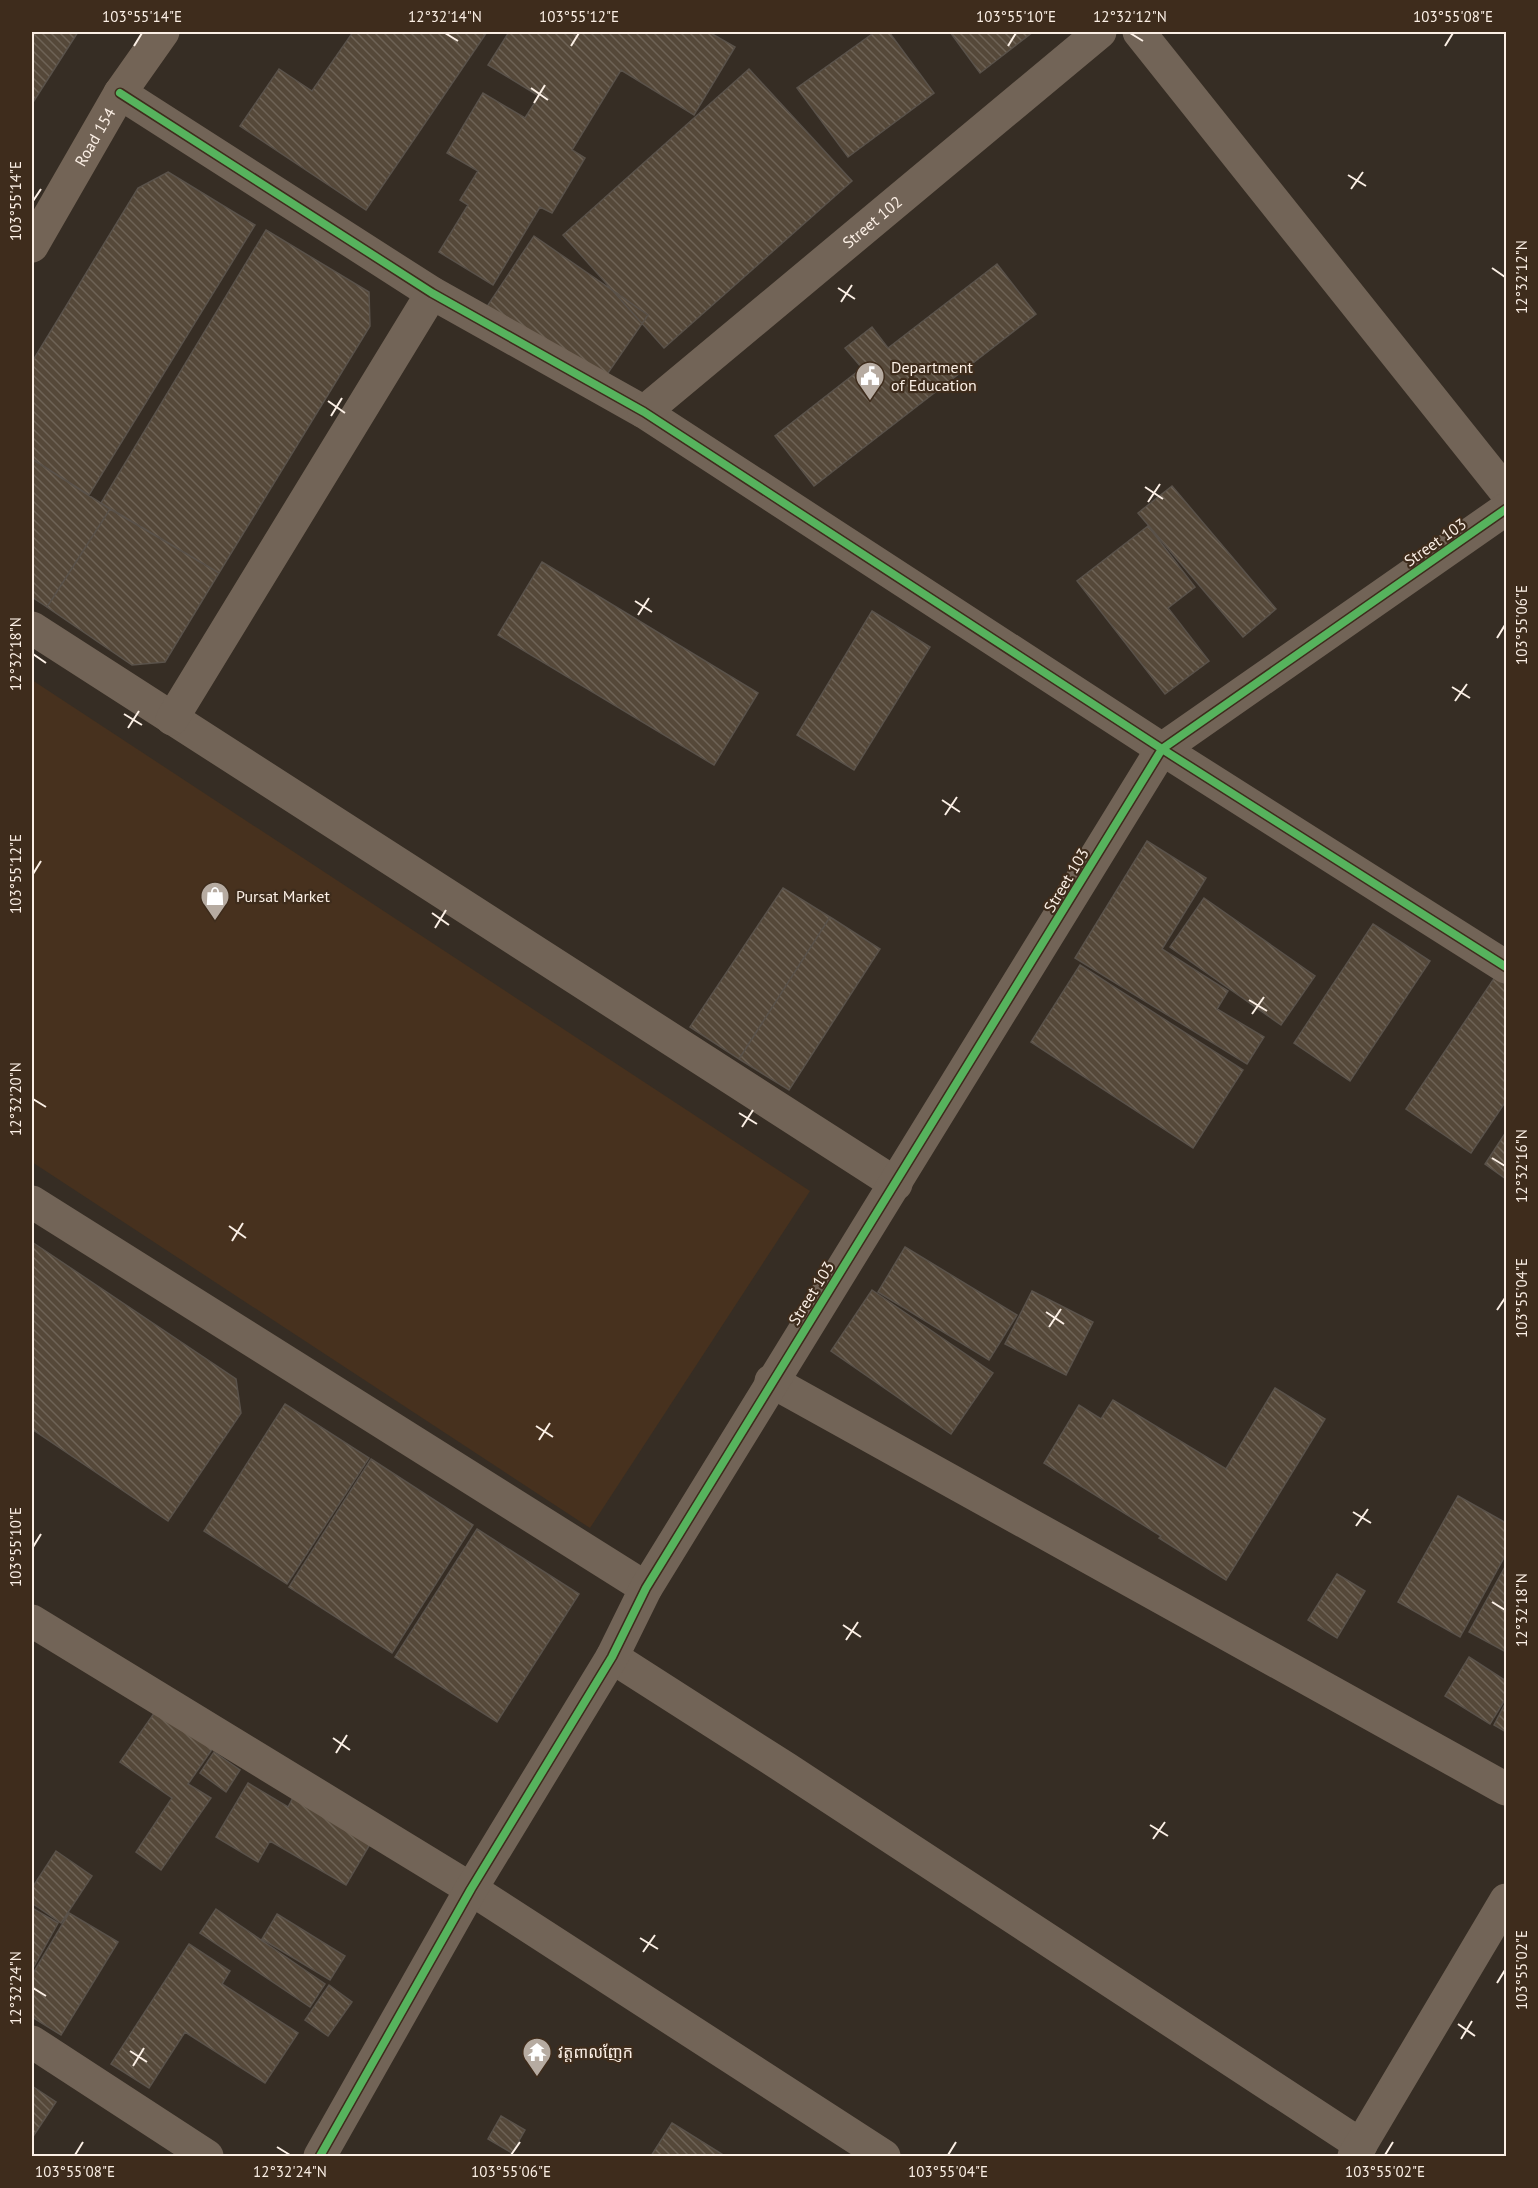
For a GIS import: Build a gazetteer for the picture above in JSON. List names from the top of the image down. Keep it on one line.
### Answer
{"streets":{"main road":["Road 154"],"street":["Street 102","Street 103"]},"places":{"public building":["Department of Education"],"shop":["Pursat Market"],"temple":["វត្តពាលញែក"]},"coordinates":["103°55'14\"E","12°32'14\"N","103°55'12\"E","103°55'10\"E","12°32'12\"N","103°55'08\"E","103°55'06\"E","12°32'18\"N","12°32'20\"N","12°32'16\"N","103°55'04\"E","103°55'02\"E","12°32'24\"N"]}
